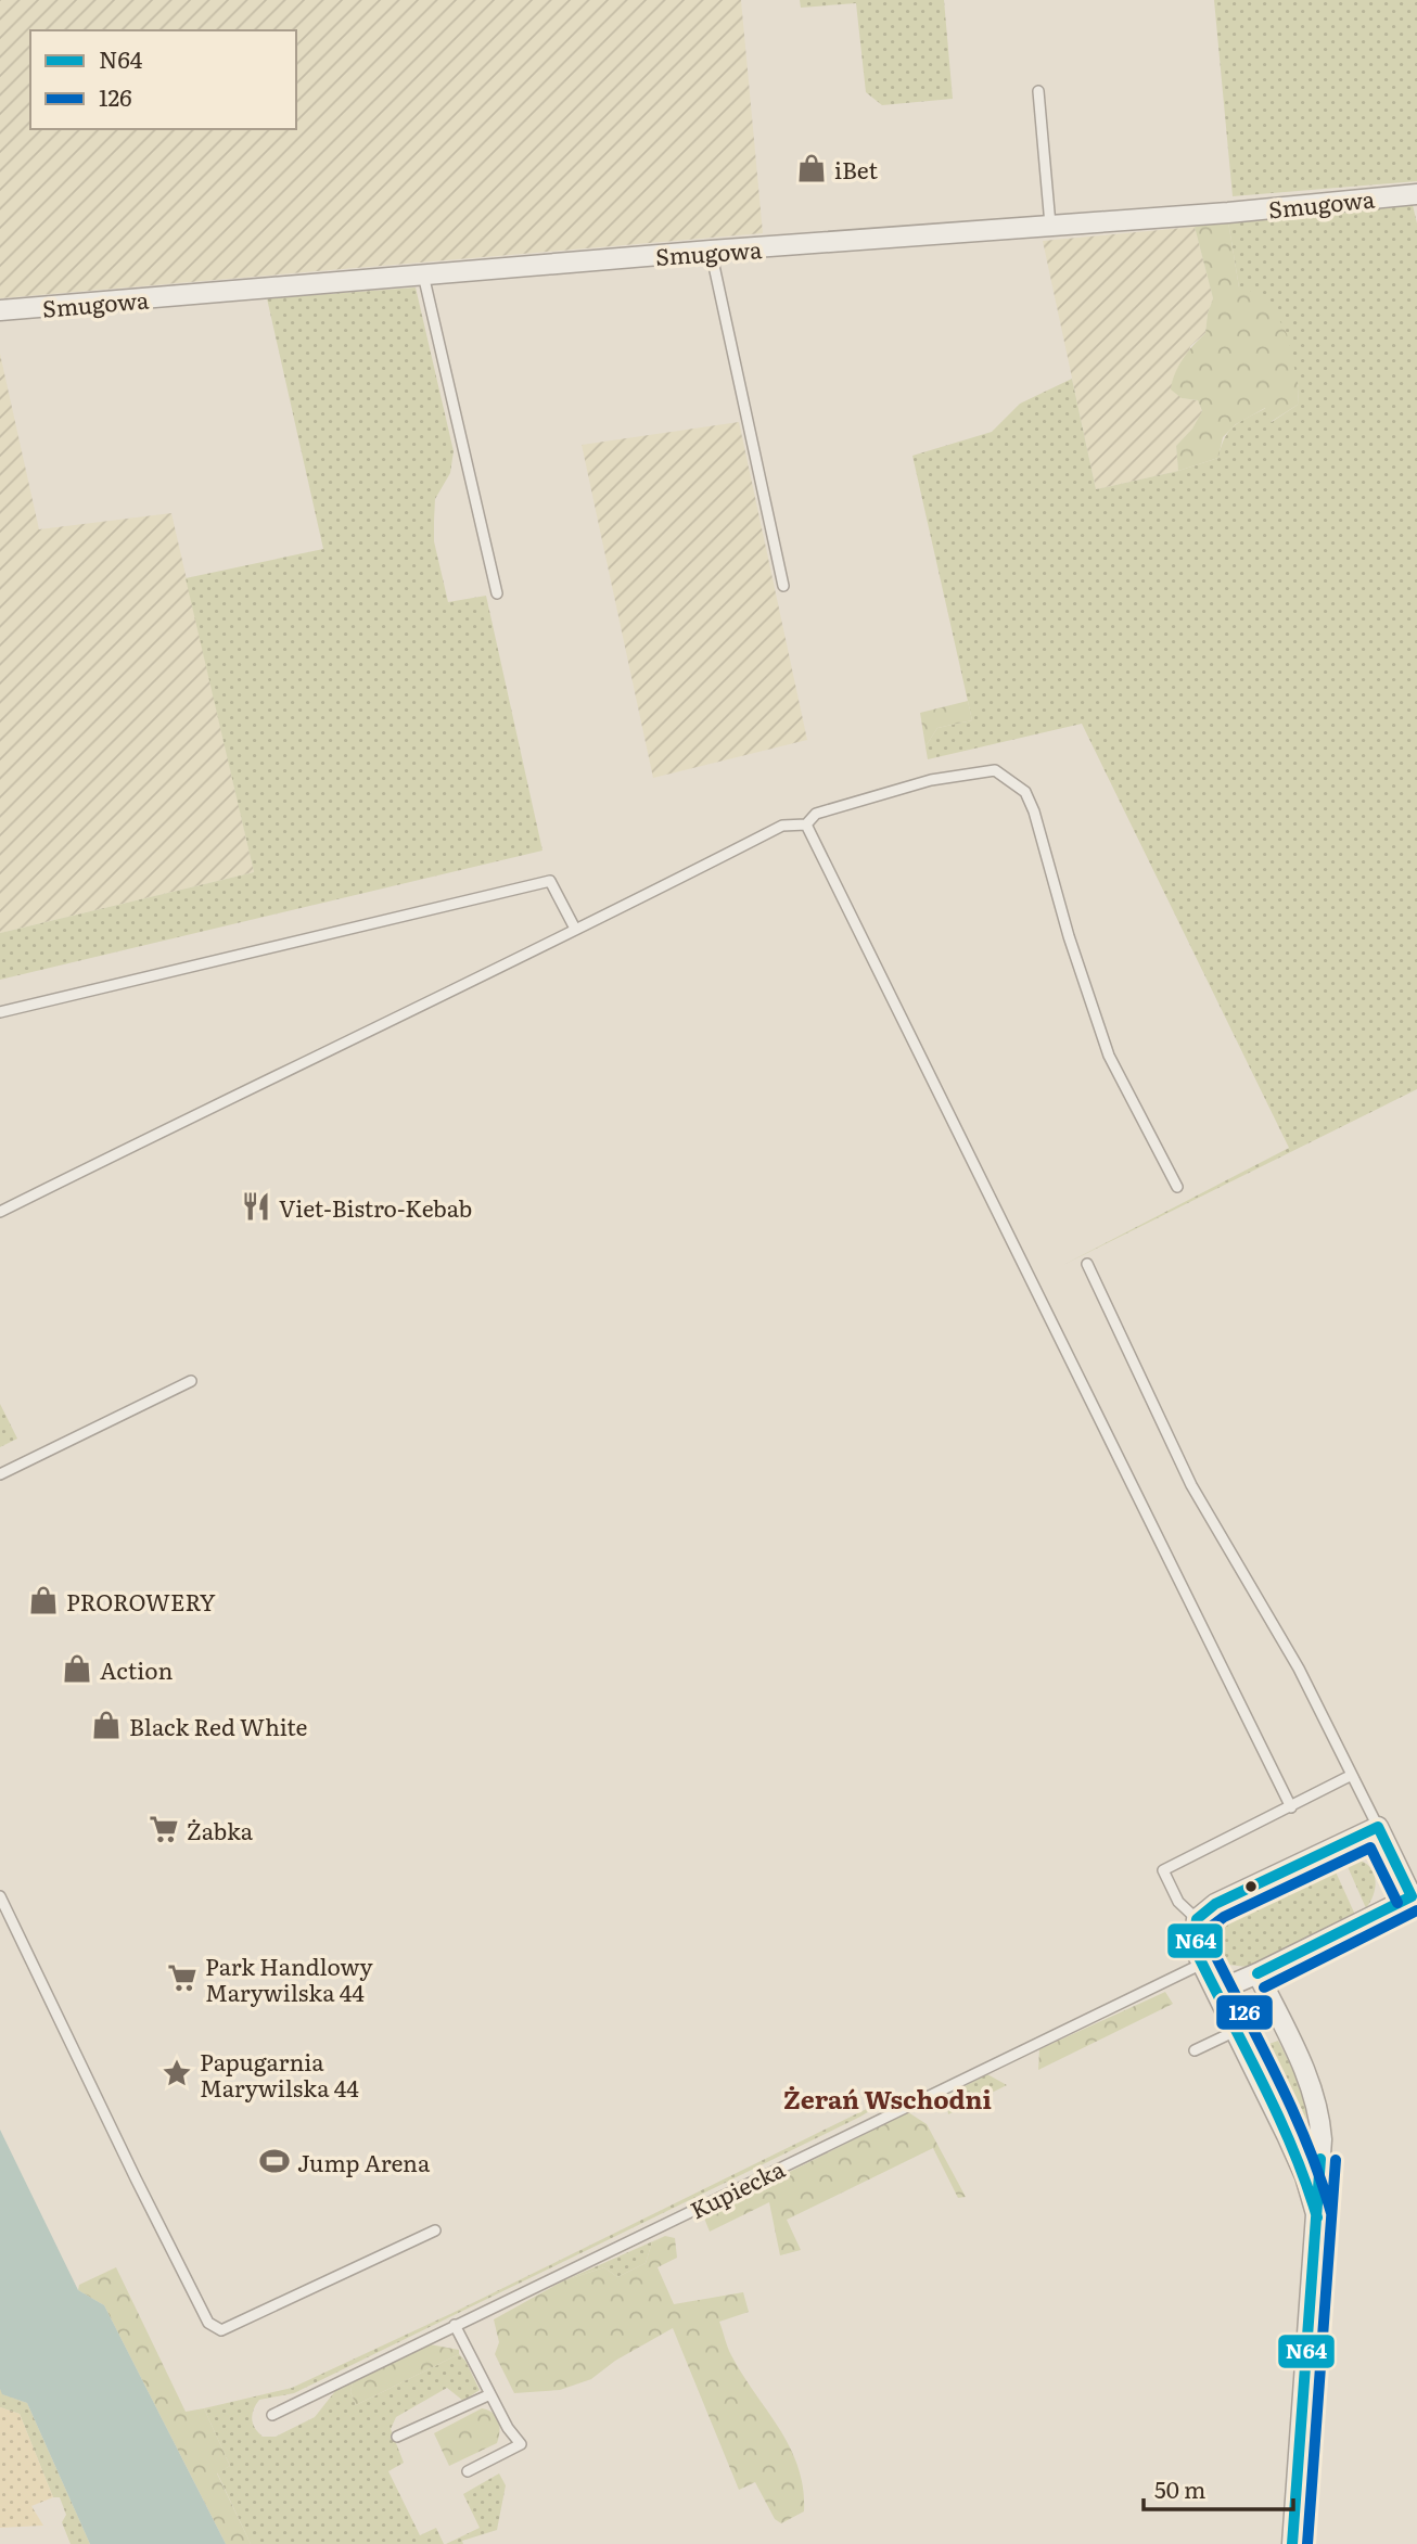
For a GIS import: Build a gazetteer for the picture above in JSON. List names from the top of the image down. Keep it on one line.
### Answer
{"streets":{"street":["Smugowa"],"lane":["Kupiecka"]},"districts":["Żerań Wschodni"],"places":{"shop":["iBet","PROROWERY","Action","Black Red White"],"restaurant":["Viet-Bistro-Kebab"],"supermarket":["Żabka","Park Handlowy Marywilska 44"],"place":["Papugarnia Marywilska 44"],"sports":["Jump Arena"]},"lines":["transit line N64","transit line 126"],"legend":["N64","126"],"scale_bar":"50 m"}
